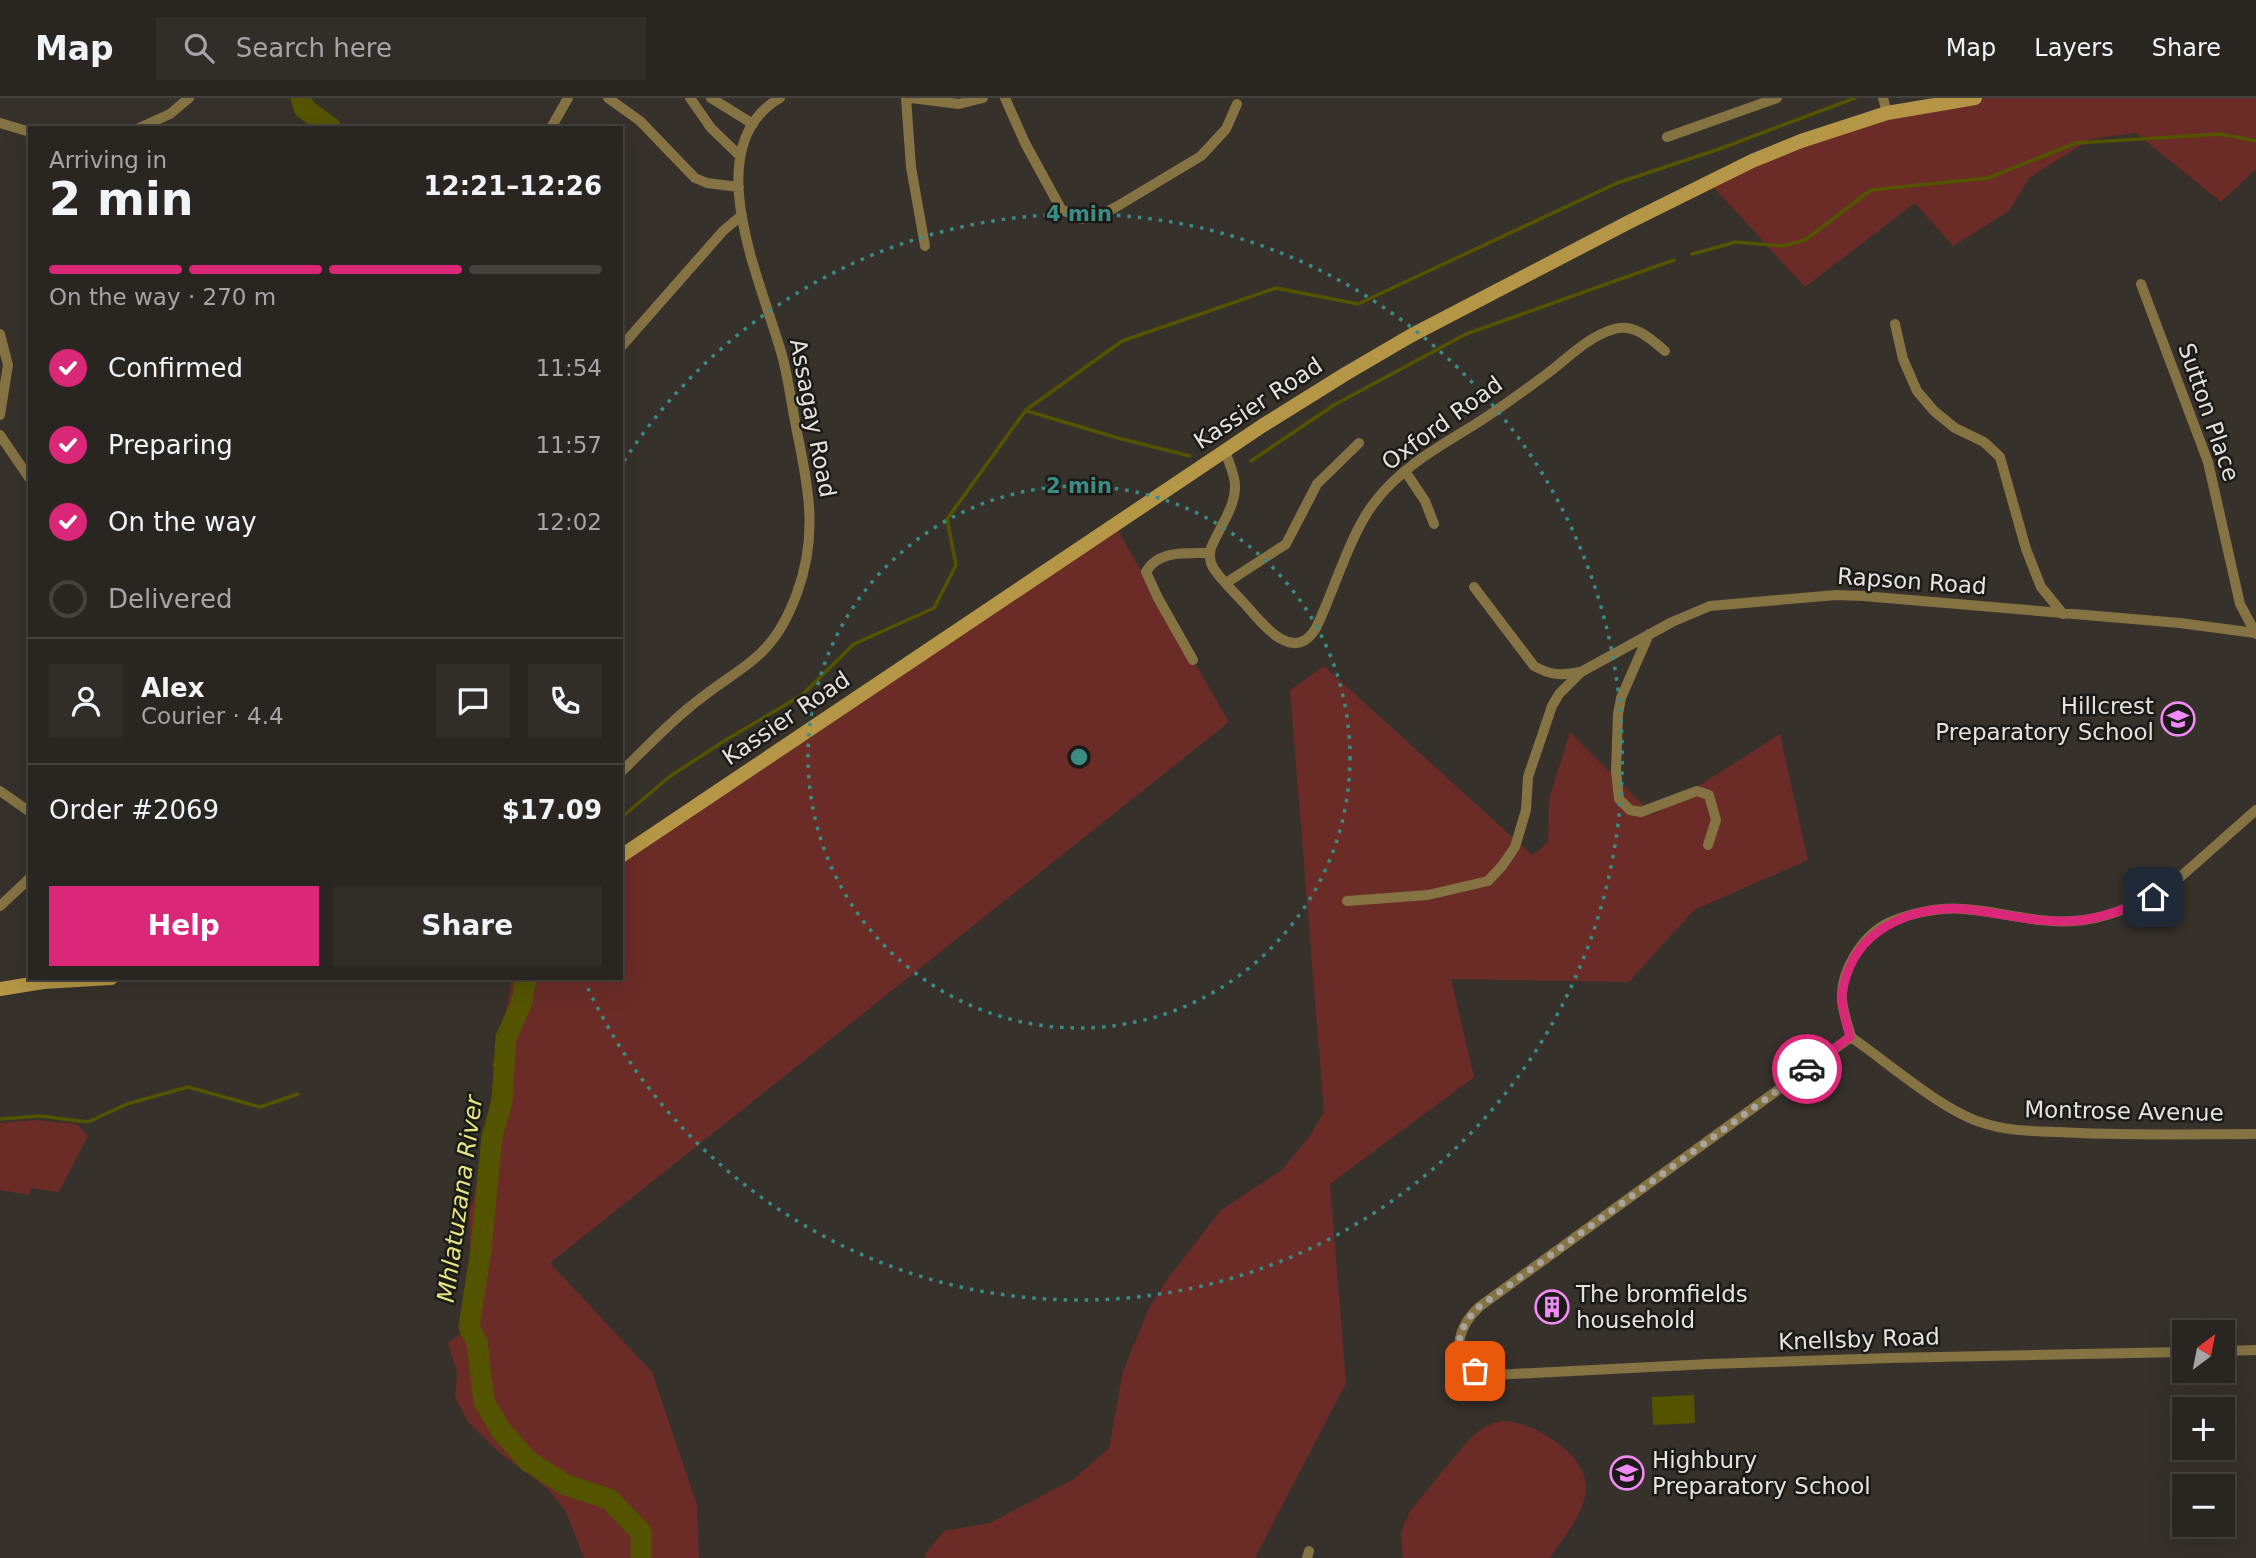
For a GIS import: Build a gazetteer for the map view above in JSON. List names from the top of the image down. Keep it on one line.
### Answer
{"streets":{"main road":["Kassier Road"],"street":["Sutton Place","Assagay Road","Oxford Road","Rapson Road","Montrose Avenue","Knellsby Road"]},"crossings":[["Sutton Place","Rapson Road"],["Montrose Avenue","Knellsby Road"]],"water":["Mhlatuzana River"],"places":{"school or university":["Hillcrest Preparatory School","Highbury Preparatory School"],"building":["The bromfields household"]},"north":"top right","page":{"header":"Map","search":"Search here","nav":["Map","Layers","Share"],"heading":["2 min","Arriving in","12:21–12:26"],"panel":["Alex","Courier · 4.4","Order #2069","$17.09"],"bar":"On the way · 270 m","list":[["Confirmed","11:54"],["Preparing","11:57"],["On the way","12:02"],"Delivered"],"buttons":["Help","Share"],"map_buttons":["+","−"]},"rings":["4 min","2 min"]}
